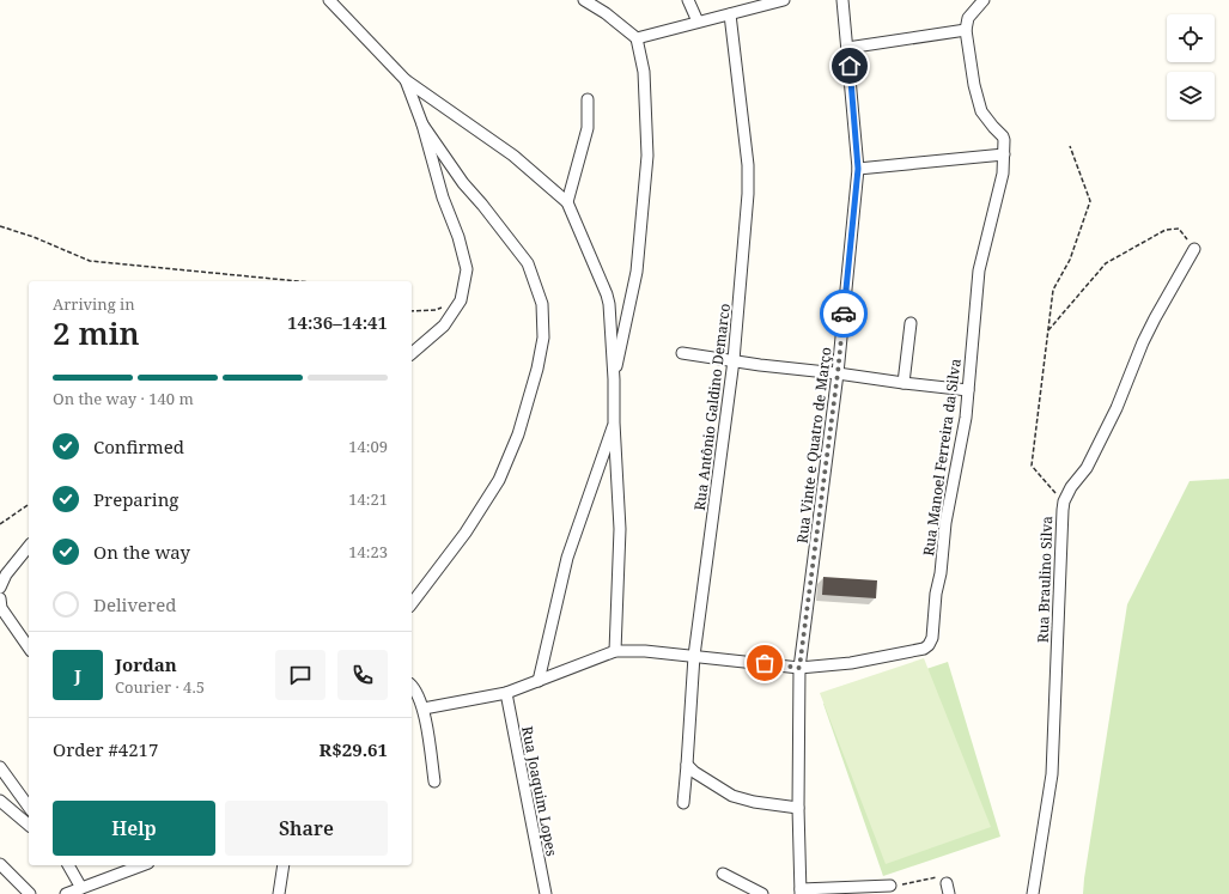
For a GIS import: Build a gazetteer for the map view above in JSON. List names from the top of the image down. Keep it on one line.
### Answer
{"streets":{"street":["Rua Antônio Galdino Demarco","Rua Vinte e Quatro de Março","Rua Manoel Ferreira da Silva","Rua Braulino Silva","Rua Joaquim Lopes"]},"crossings":[["Rua Vinte e Quatro de Março","Rua Manoel Ferreira da Silva"]],"page":{"heading":["2 min","Arriving in","14:36–14:41"],"panel":["Jordan","Courier · 4.5","Order #4217","R$29.61"],"bar":"On the way · 140 m","list":[["Confirmed","14:09"],["Preparing","14:21"],["On the way","14:23"],"Delivered"],"round":"J","buttons":["Help","Share"]}}
